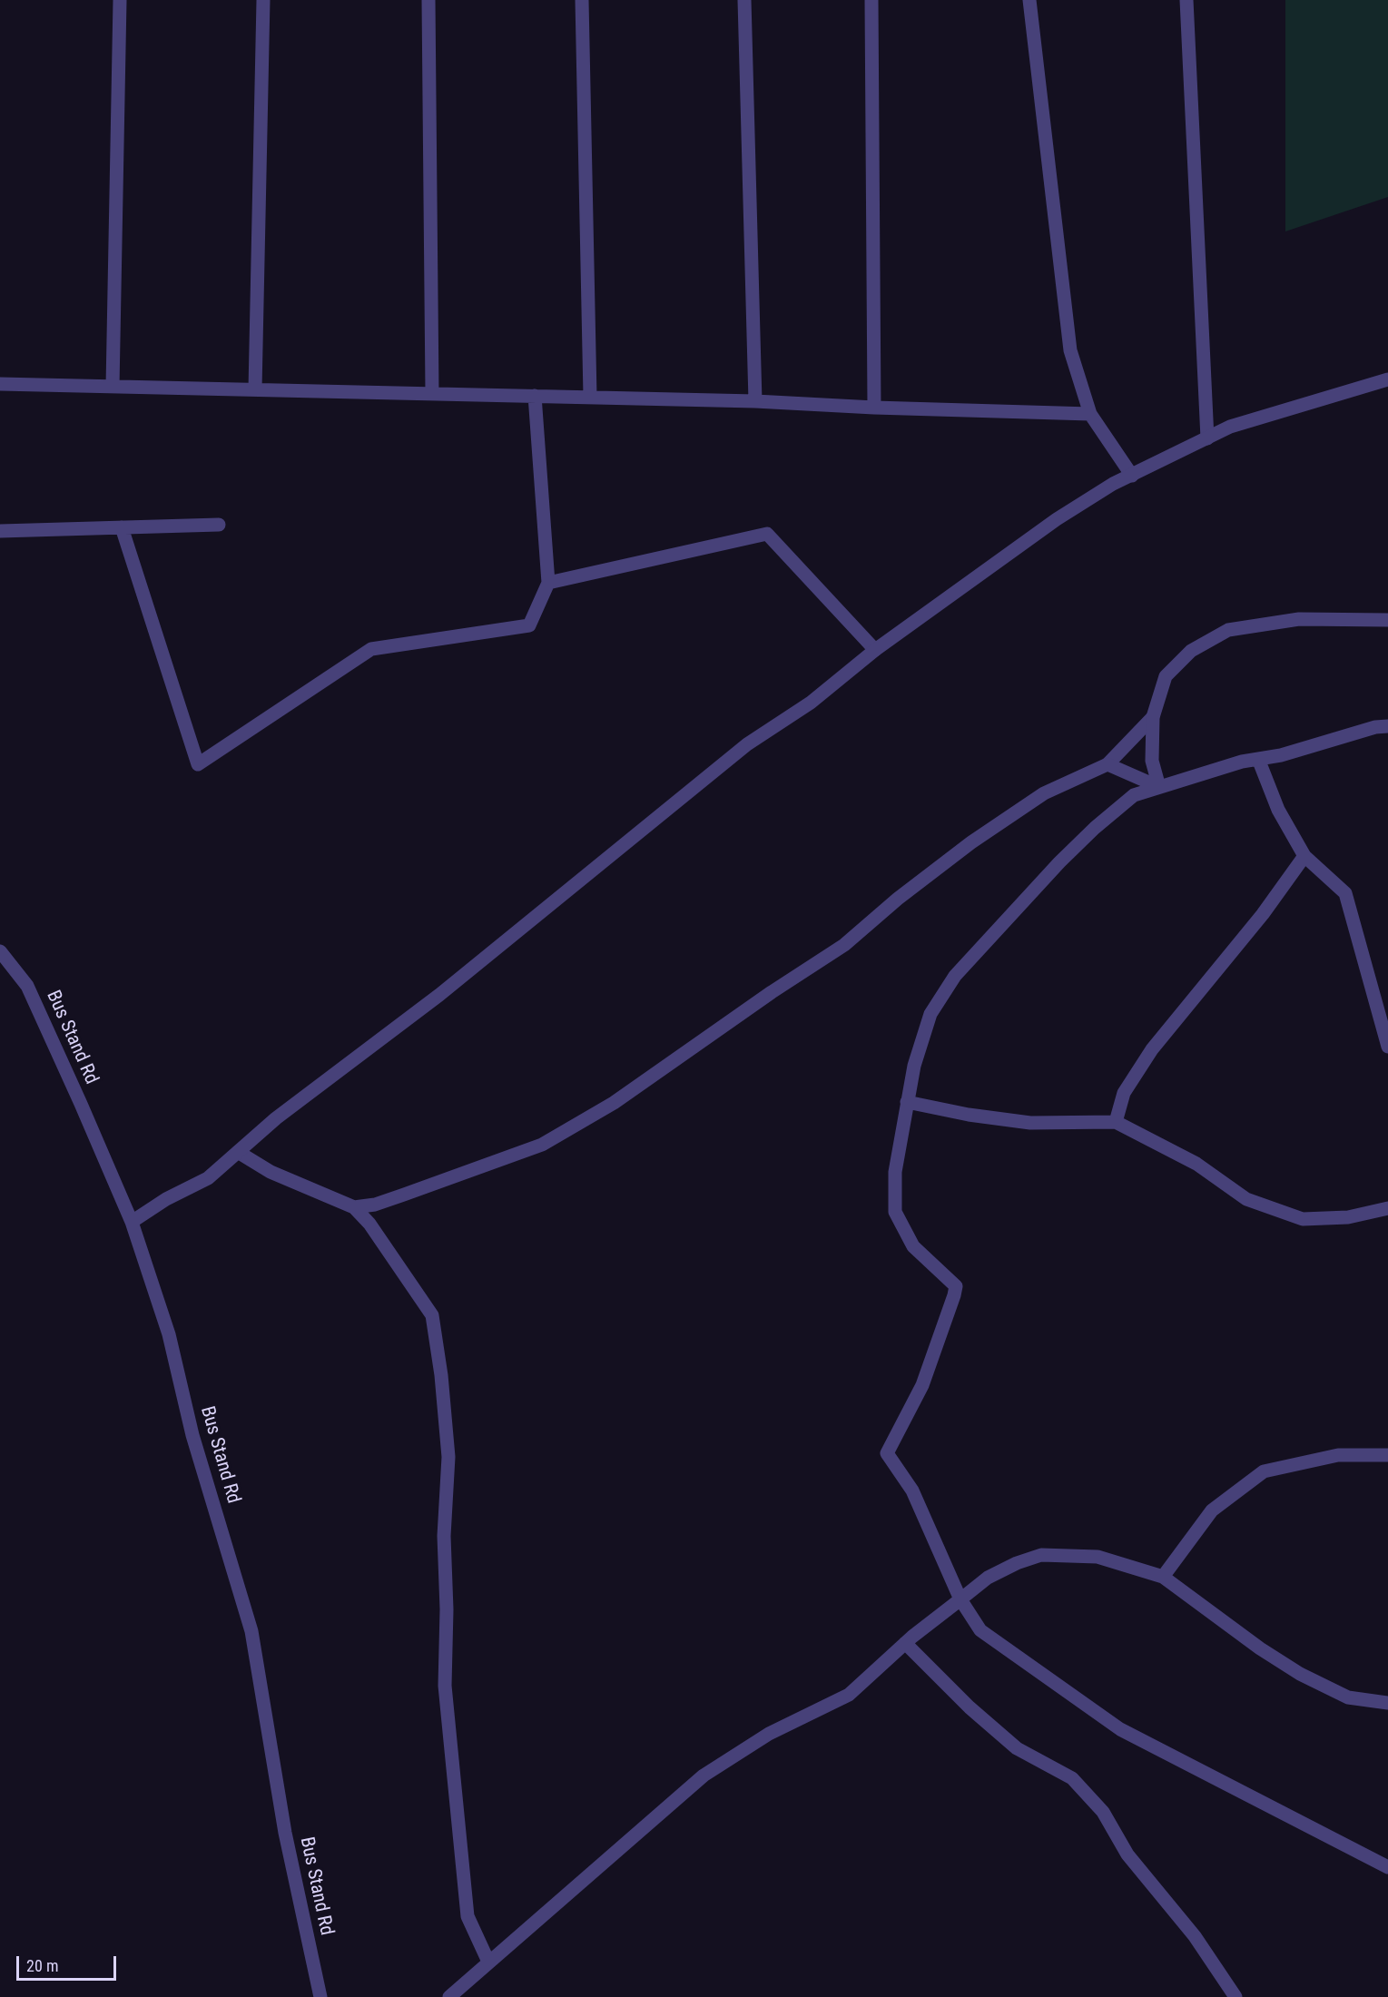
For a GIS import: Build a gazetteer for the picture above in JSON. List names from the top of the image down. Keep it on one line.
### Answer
{"streets":{"street":["Bus Stand Rd"]},"scale_bar":"20 m"}
